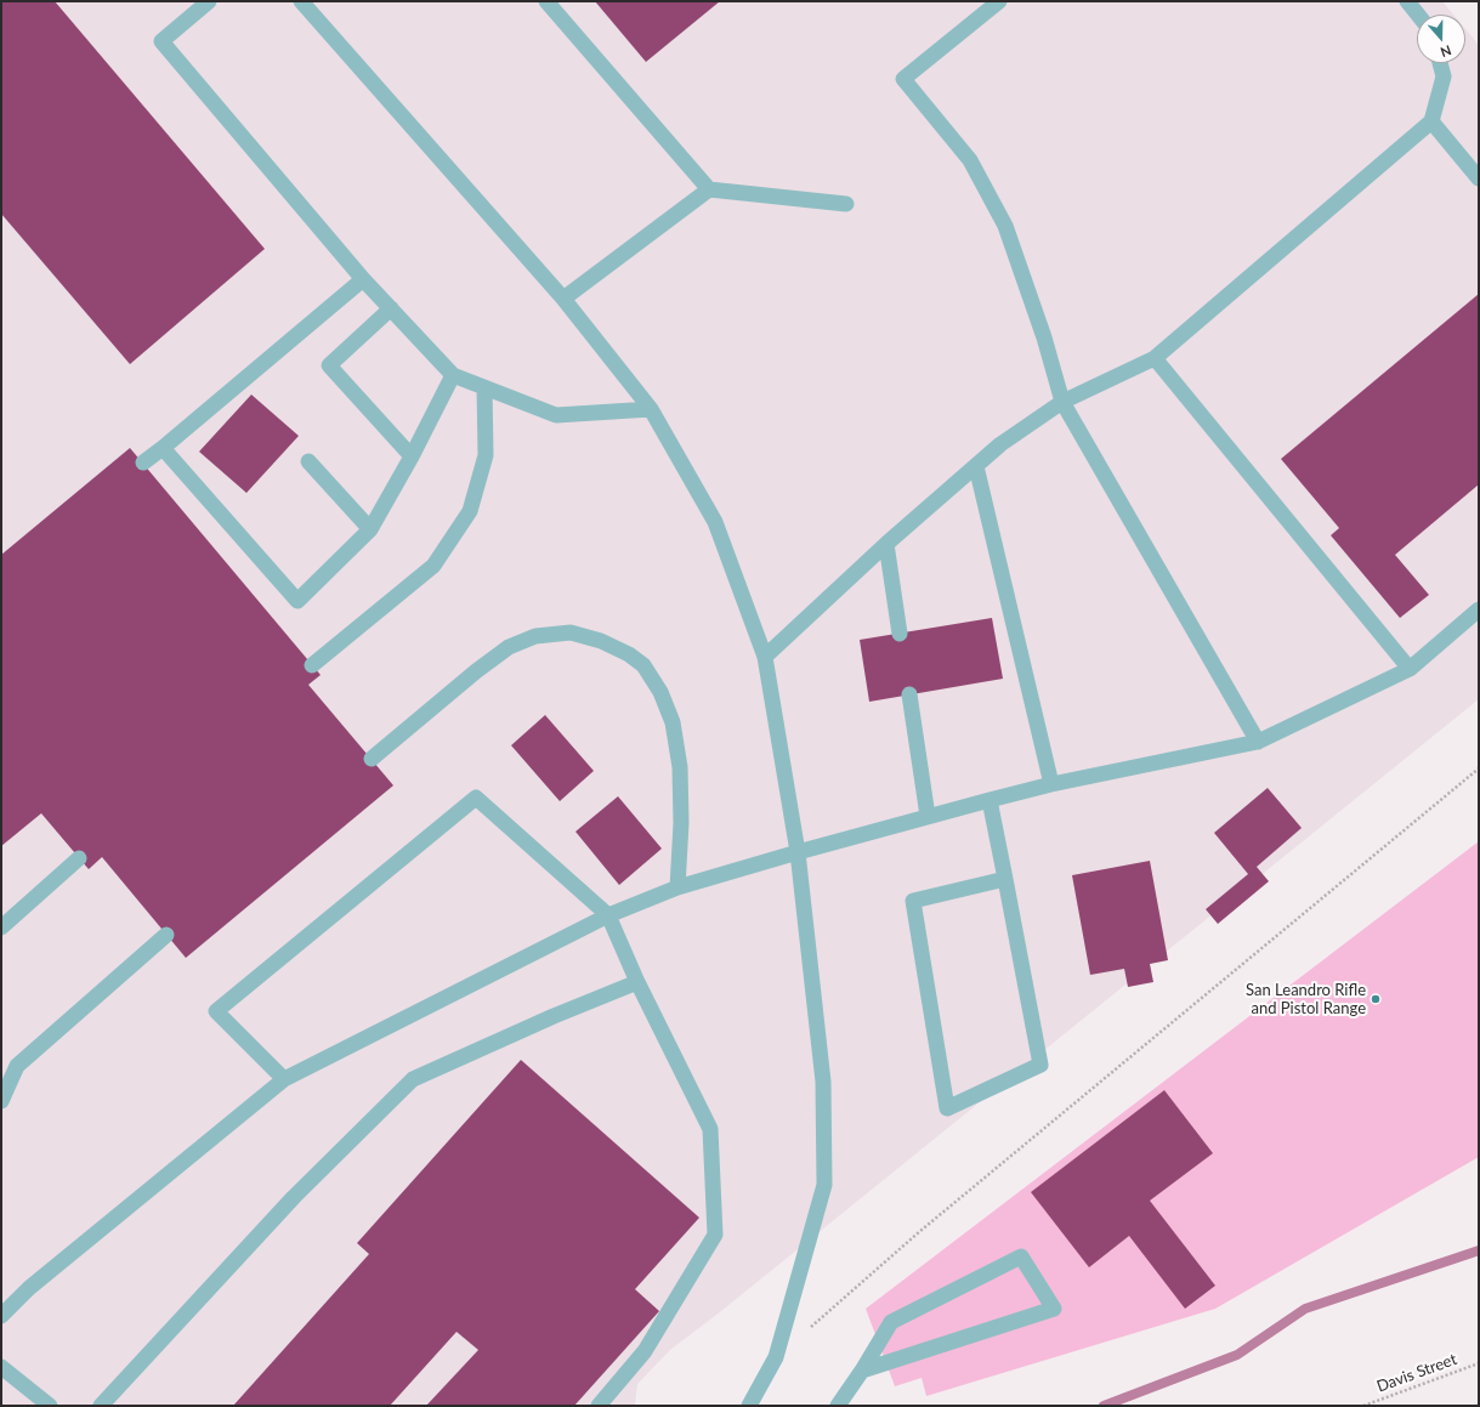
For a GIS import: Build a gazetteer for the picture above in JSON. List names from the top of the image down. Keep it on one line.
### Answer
{"streets":{"path":["Davis Street"]},"places":["San Leandro Rifle and Pistol Range"],"north":"bottom"}
